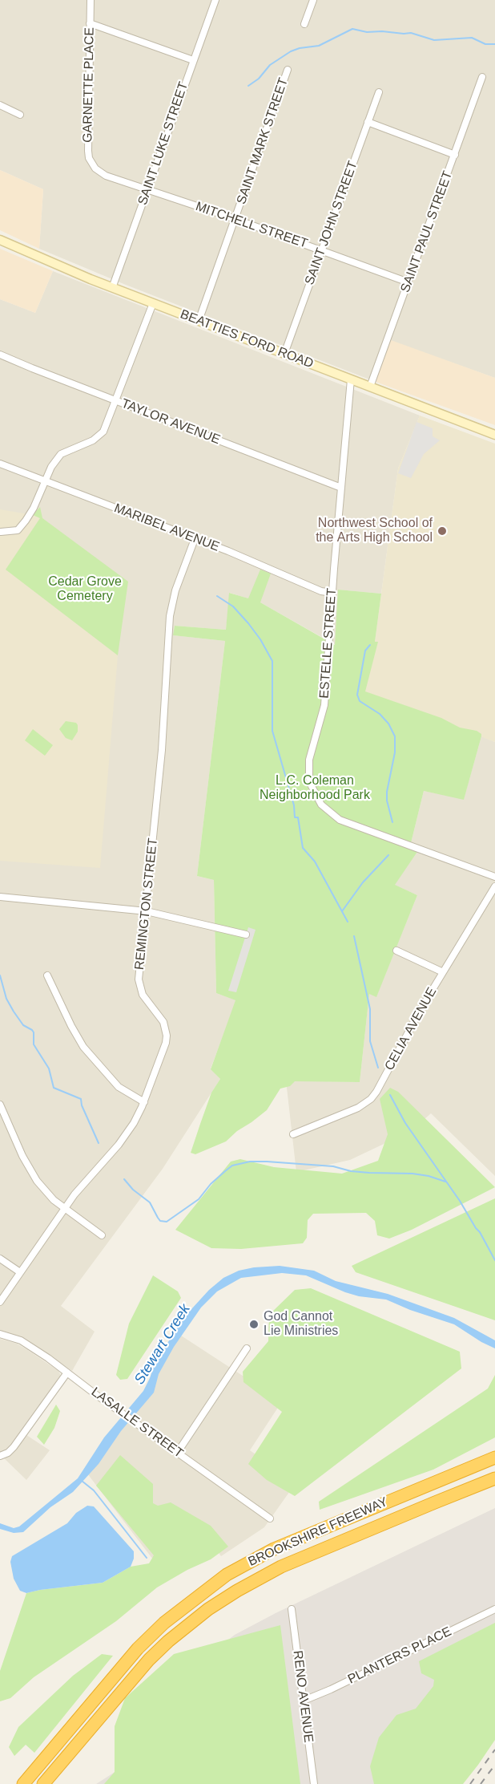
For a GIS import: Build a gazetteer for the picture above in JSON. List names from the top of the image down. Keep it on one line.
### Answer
{"streets":{"highway":["BROOKSHIRE FREEWAY"],"main road":["BEATTIES FORD ROAD"],"street":["GARNETTE PLACE","SAINT MARK STREET","SAINT LUKE STREET","SAINT JOHN STREET","MITCHELL STREET","SAINT PAUL STREET","TAYLOR AVENUE","MARIBEL AVENUE","ESTELLE STREET","REMINGTON STREET","CELIA AVENUE","LASALLE STREET","PLANTERS PLACE","RENO AVENUE"]},"crossings":[["GARNETTE PLACE","SAINT LUKE STREET"],["GARNETTE PLACE","MITCHELL STREET"],["SAINT MARK STREET","MITCHELL STREET"],["SAINT MARK STREET","BEATTIES FORD ROAD"],["SAINT LUKE STREET","MITCHELL STREET"],["SAINT LUKE STREET","BEATTIES FORD ROAD"],["SAINT JOHN STREET","MITCHELL STREET"],["SAINT JOHN STREET","BEATTIES FORD ROAD"],["MITCHELL STREET","SAINT PAUL STREET"],["SAINT PAUL STREET","BEATTIES FORD ROAD"],["BEATTIES FORD ROAD","ESTELLE STREET"],["TAYLOR AVENUE","ESTELLE STREET"],["MARIBEL AVENUE","ESTELLE STREET"],["MARIBEL AVENUE","REMINGTON STREET"],["PLANTERS PLACE","RENO AVENUE"]],"water":["Stewart Creek"],"parks":["Cedar Grove Cemetery","L.C. Coleman Neighborhood Park"],"places":["Northwest School of the Arts High School","God Cannot Lie Ministries"]}
